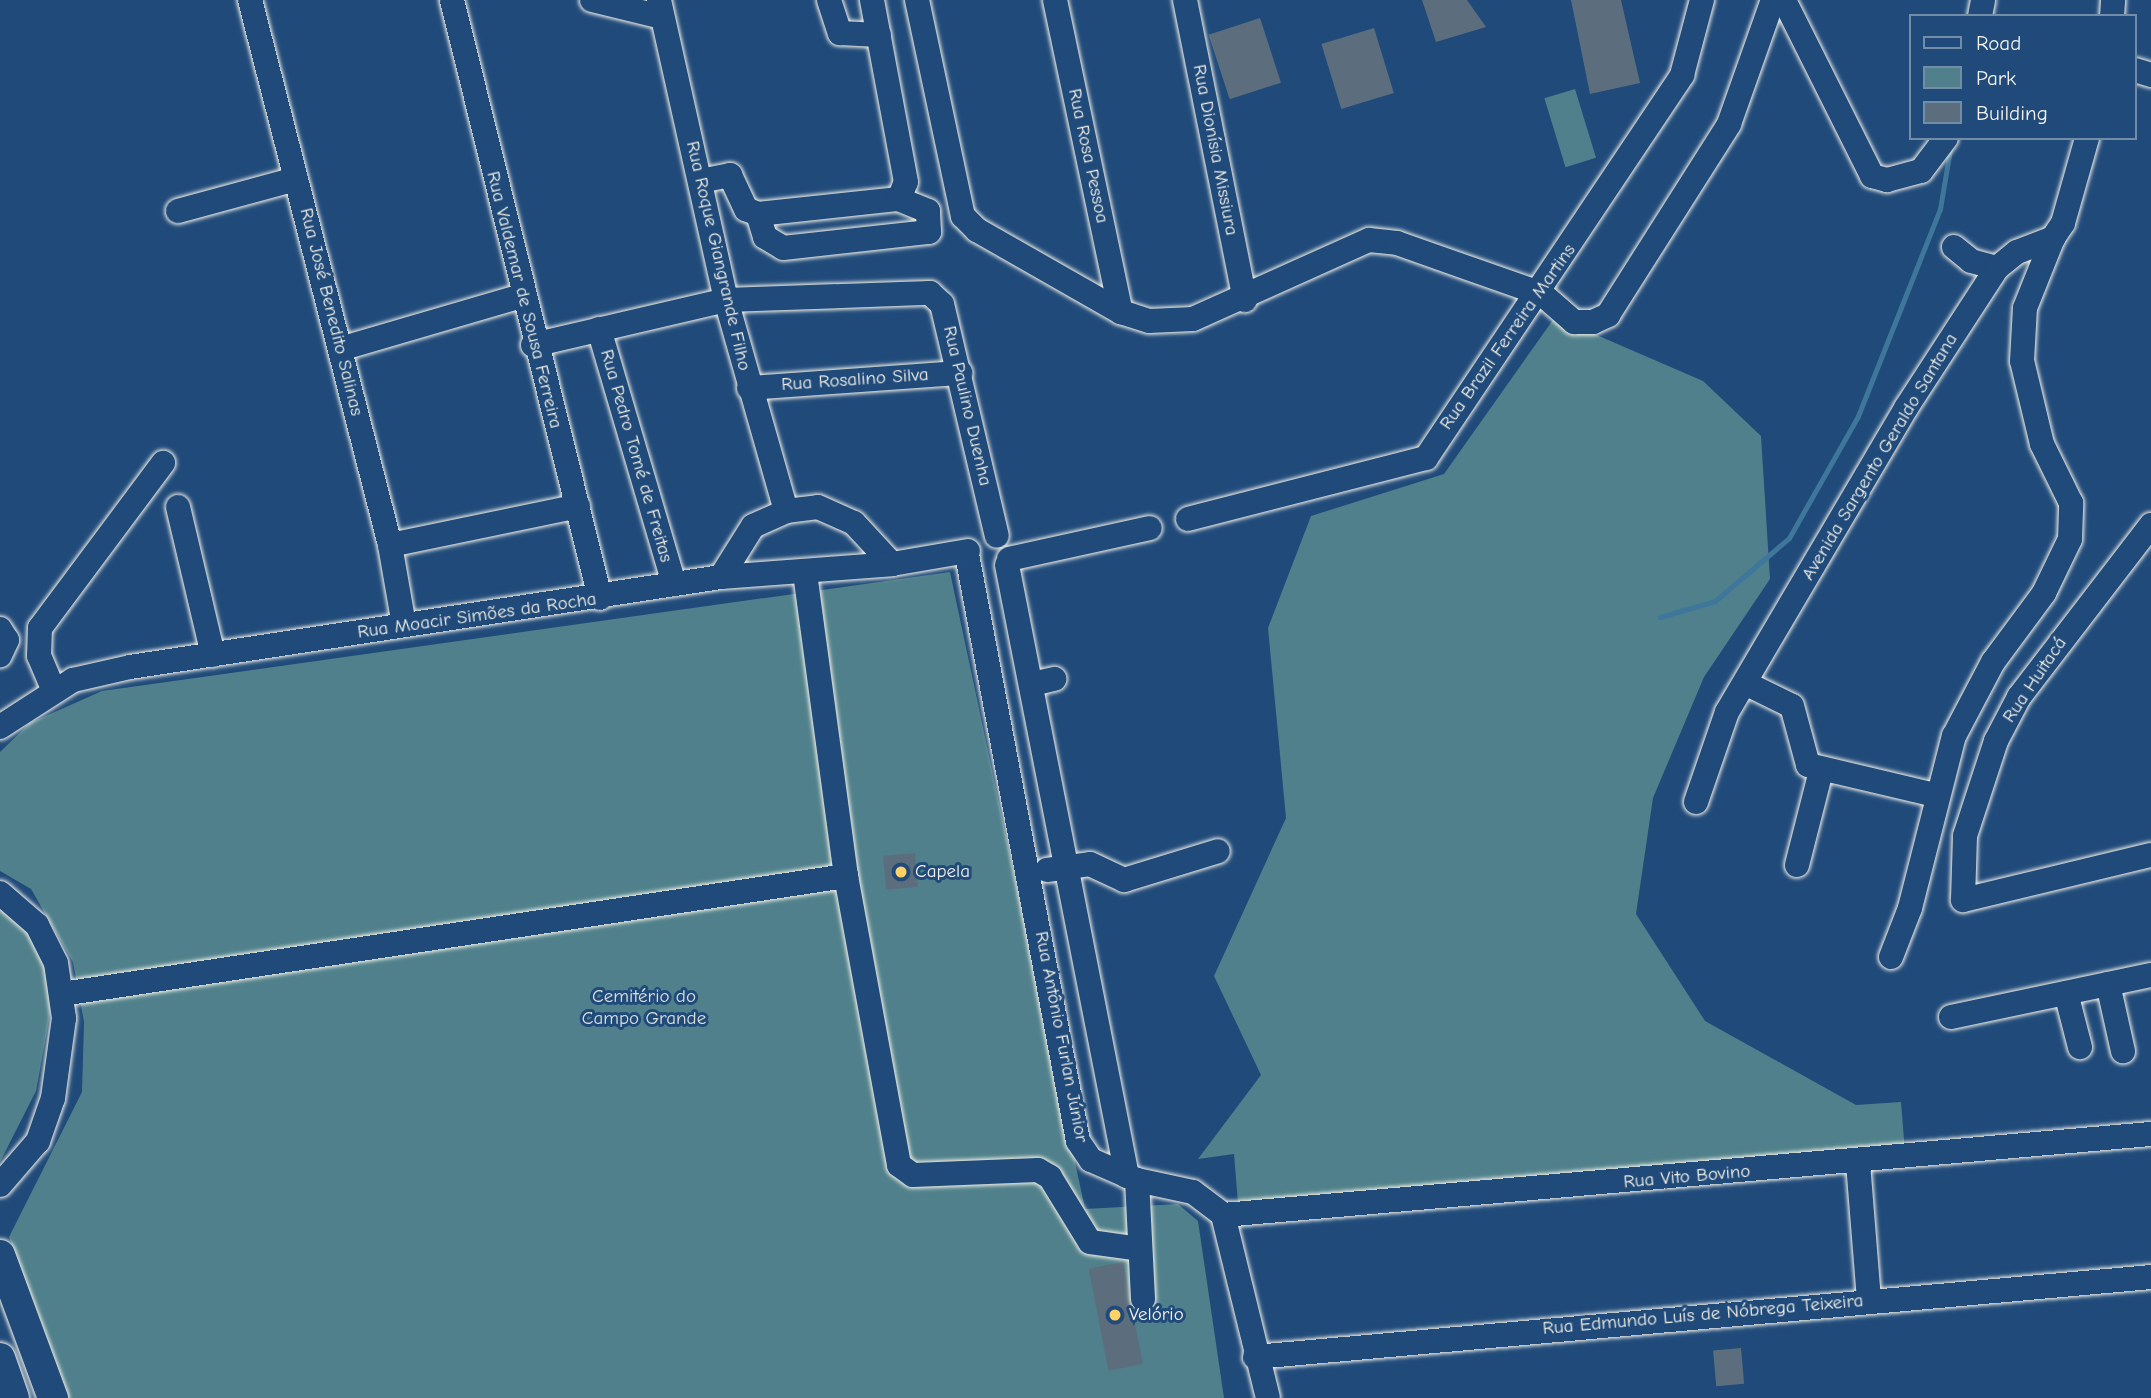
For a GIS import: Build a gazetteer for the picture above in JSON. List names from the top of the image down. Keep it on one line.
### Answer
{"streets":{"street":["Rua Dionísia Missiura","Rua Rosa Pessoa","Rua Roque Giangrande Filho","Rua Valdemar de Sousa Ferreira","Rua José Benedito Salinas","Rua Brazil Ferreira Martins","Rua Rosalino Silva","Rua Paulino Duenha","Rua Pedro Tomé de Freitas","Avenida Sargento Geraldo Santana","Rua Moacir Simões da Rocha","Rua Huitacá","Rua Antônio Furlan Júnior","Rua Vito Bovino","Rua Edmundo Luís de Nóbrega Teixeira"]},"crossings":[["Rua Roque Giangrande Filho","Rua Rosalino Silva"],["Rua Roque Giangrande Filho","Rua Paulino Duenha"],["Rua Valdemar de Sousa Ferreira","Rua Moacir Simões da Rocha"],["Rua José Benedito Salinas","Rua Moacir Simões da Rocha"],["Rua Rosalino Silva","Rua Paulino Duenha"],["Rua Paulino Duenha","Rua Antônio Furlan Júnior"],["Rua Pedro Tomé de Freitas","Rua Moacir Simões da Rocha"],["Rua Moacir Simões da Rocha","Rua Antônio Furlan Júnior"],["Rua Antônio Furlan Júnior","Rua Vito Bovino"]],"parks":["Cemitério do Campo Grande"],"places":["Capela","Velório"],"legend":["Road","Park","Building"]}
